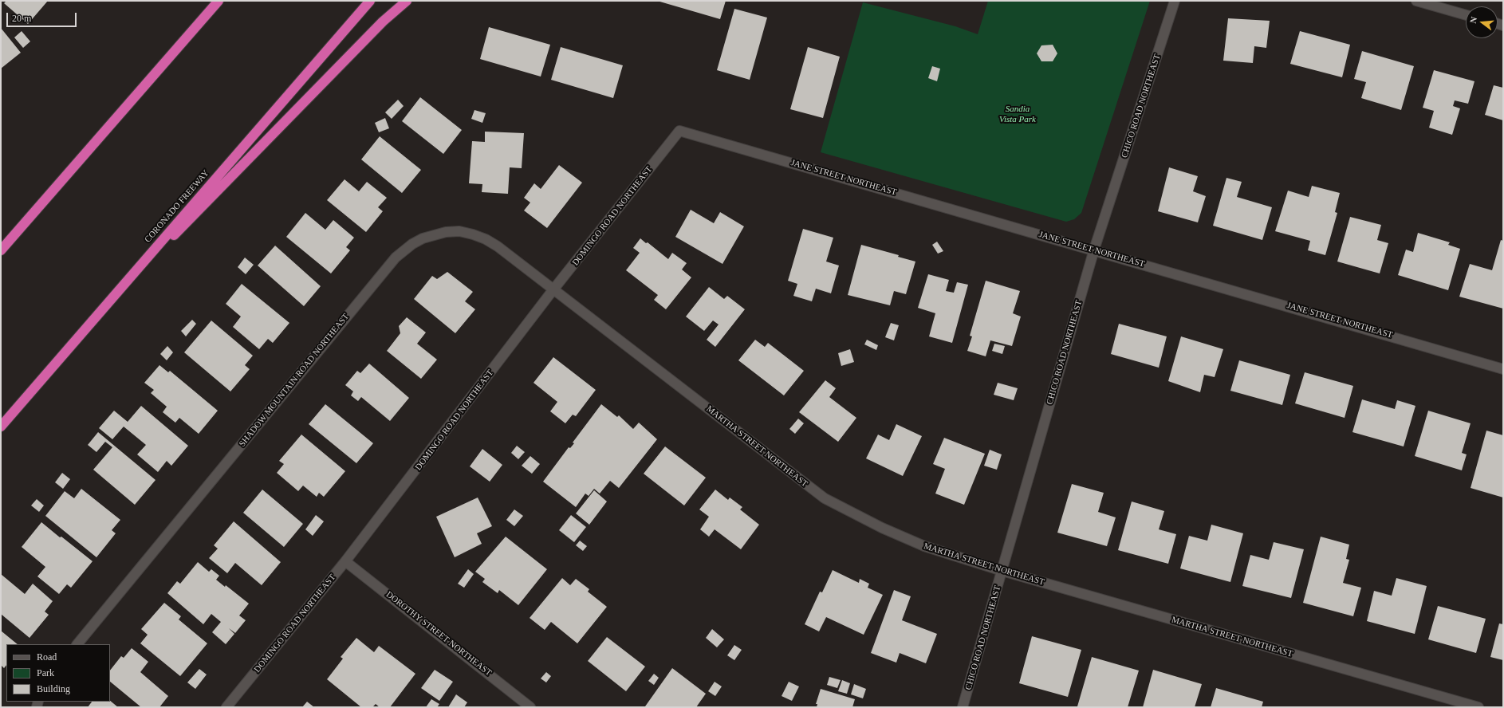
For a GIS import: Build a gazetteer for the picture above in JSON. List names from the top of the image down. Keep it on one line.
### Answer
{"streets":{"highway":["CORONADO FREEWAY"],"street":["CHICO ROAD NORTHEAST","JANE STREET NORTHEAST","DOMINGO ROAD NORTHEAST","SHADOW MOUNTAIN ROAD NORTHEAST","MARTHA STREET NORTHEAST","DOROTHY STREET NORTHEAST"]},"crossings":[["CHICO ROAD NORTHEAST","JANE STREET NORTHEAST"],["CHICO ROAD NORTHEAST","MARTHA STREET NORTHEAST"],["JANE STREET NORTHEAST","DOMINGO ROAD NORTHEAST"],["DOMINGO ROAD NORTHEAST","SHADOW MOUNTAIN ROAD NORTHEAST"],["DOMINGO ROAD NORTHEAST","MARTHA STREET NORTHEAST"],["DOMINGO ROAD NORTHEAST","DOROTHY STREET NORTHEAST"],["SHADOW MOUNTAIN ROAD NORTHEAST","MARTHA STREET NORTHEAST"]],"parks":["Sandia Vista Park"],"legend":["Road","Park","Building"],"scale_bar":"20 m","north":"left"}
